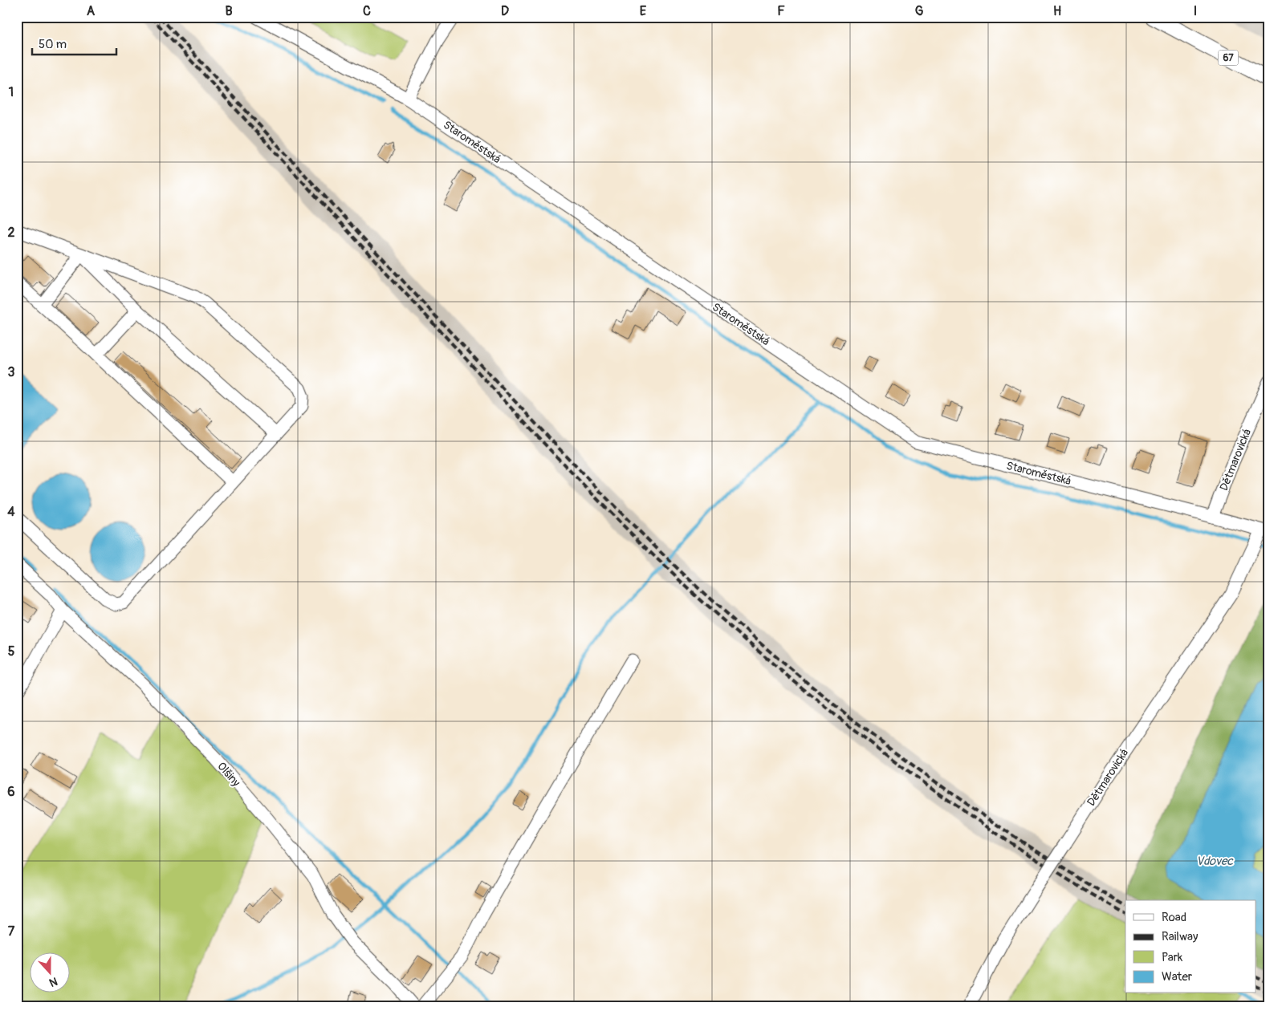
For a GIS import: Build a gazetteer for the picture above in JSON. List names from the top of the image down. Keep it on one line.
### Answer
{"streets":{"main road":["67"],"street":["Staroměstská","Dětmarovická","Olšiny"]},"crossings":[["Staroměstská","Dětmarovická"]],"water":["Vdovec"],"legend":["Road","Railway","Park","Water"],"scale_bar":"50 m","north":"bottom","grid":{"columns":["A","B","C","D","E","F","G","H","I"],"rows":["1","2","3","4","5","6","7"]}}
